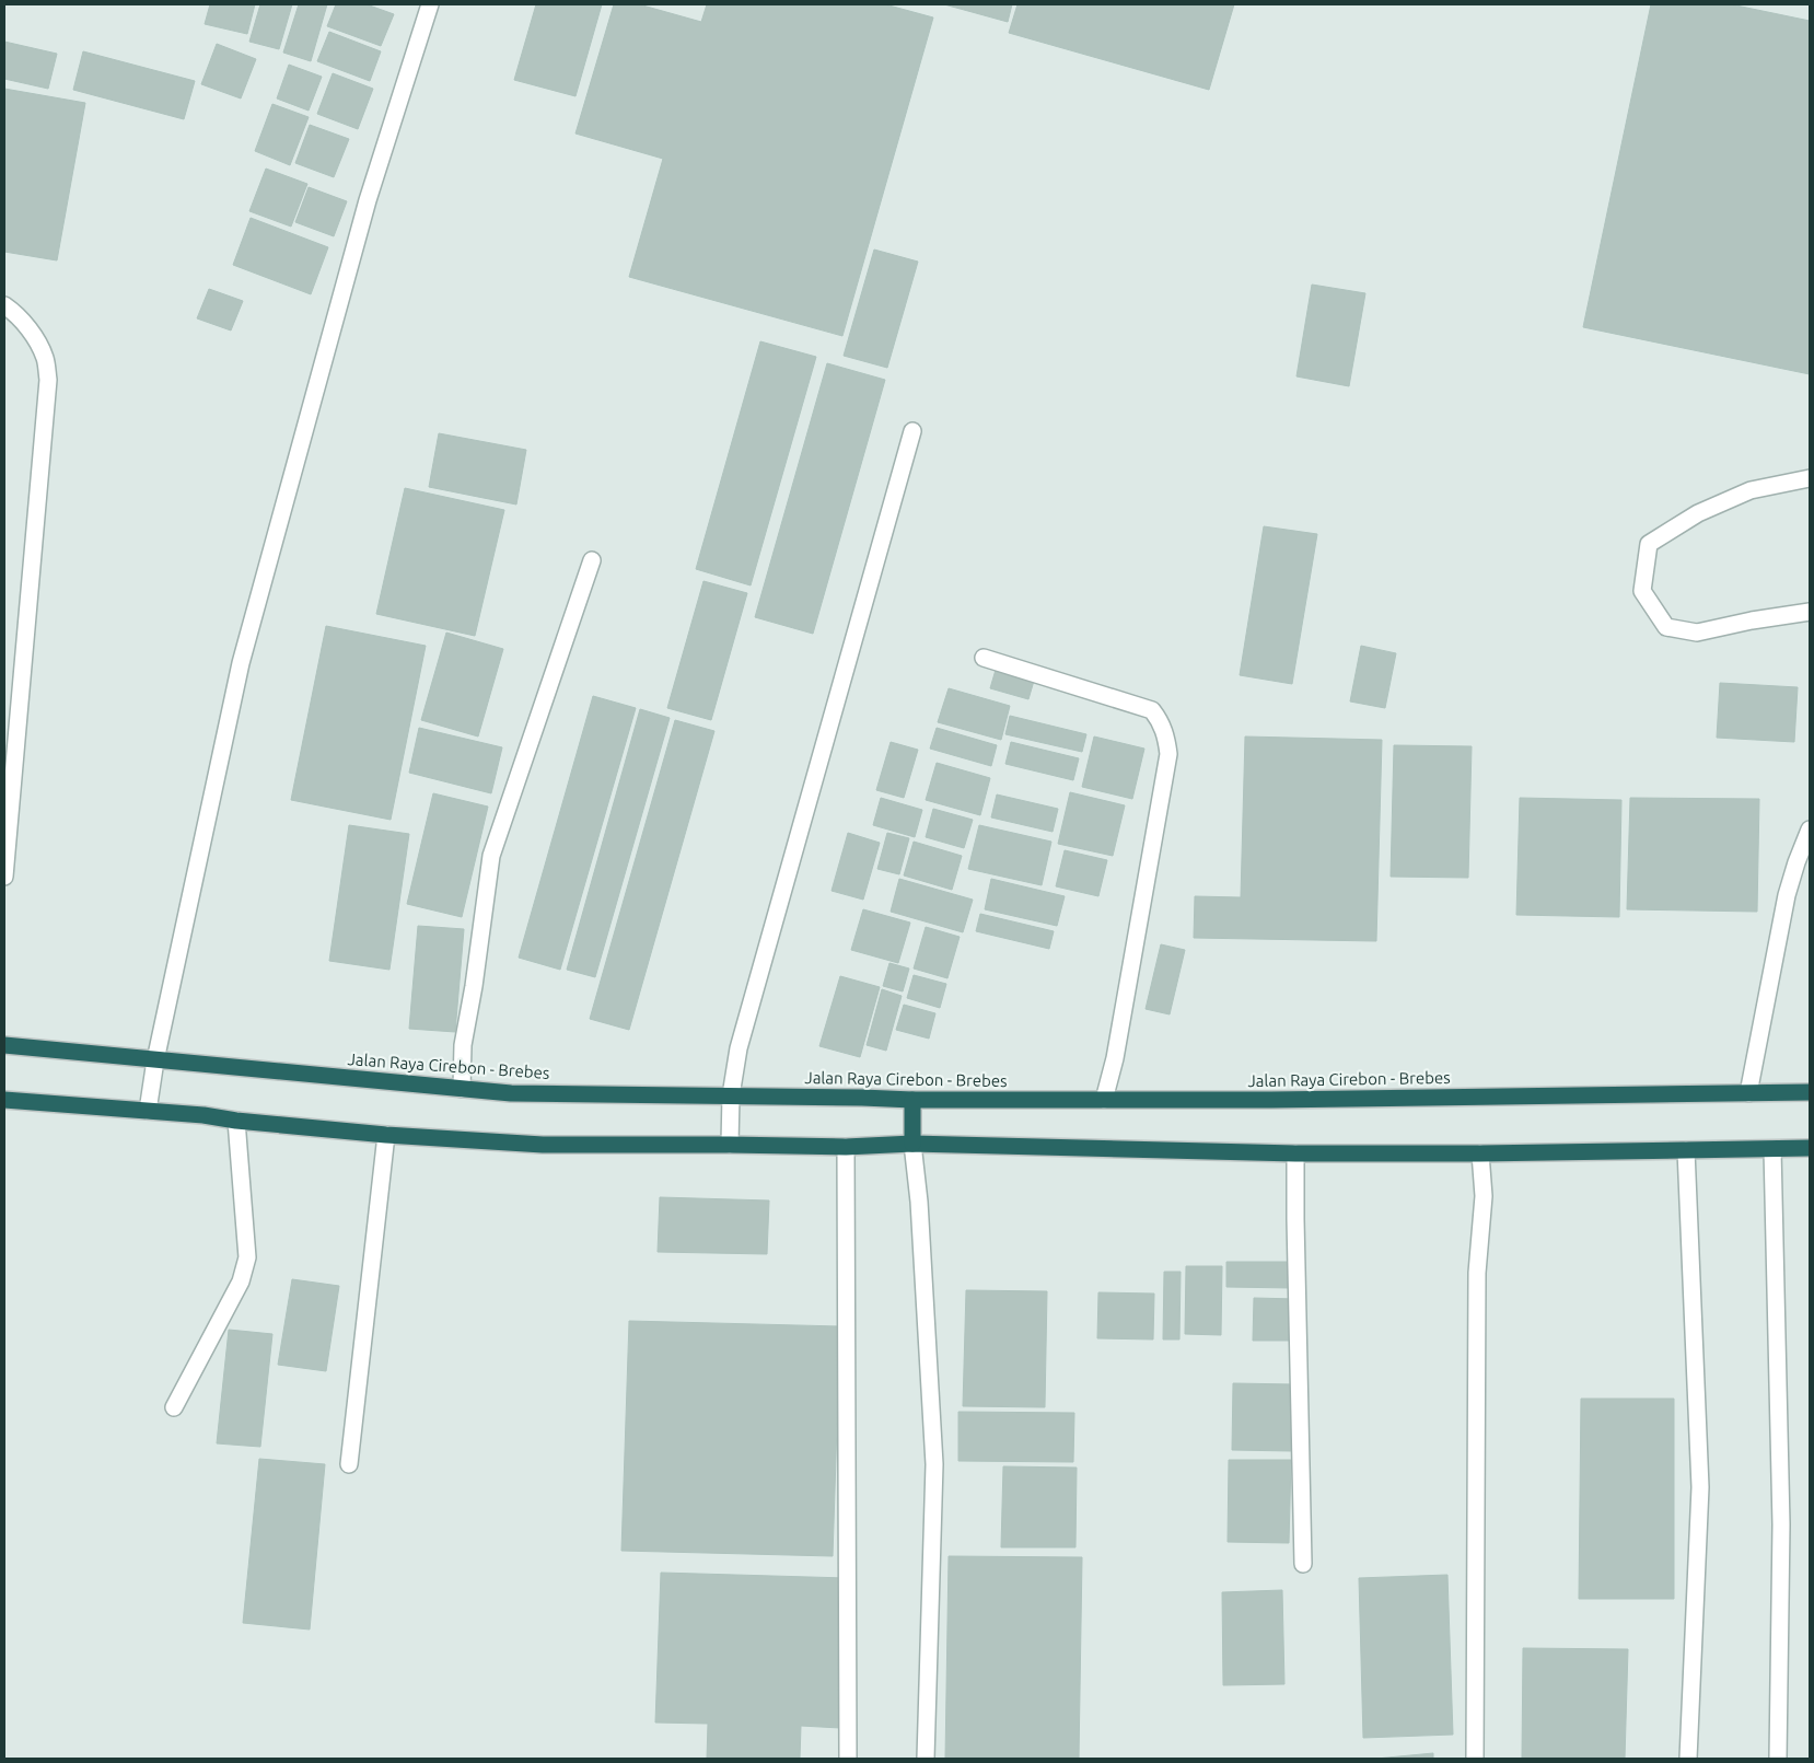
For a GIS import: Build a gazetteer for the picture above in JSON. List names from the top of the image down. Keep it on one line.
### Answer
{"streets":{"highway":["Jalan Raya Cirebon - Brebes"]}}
